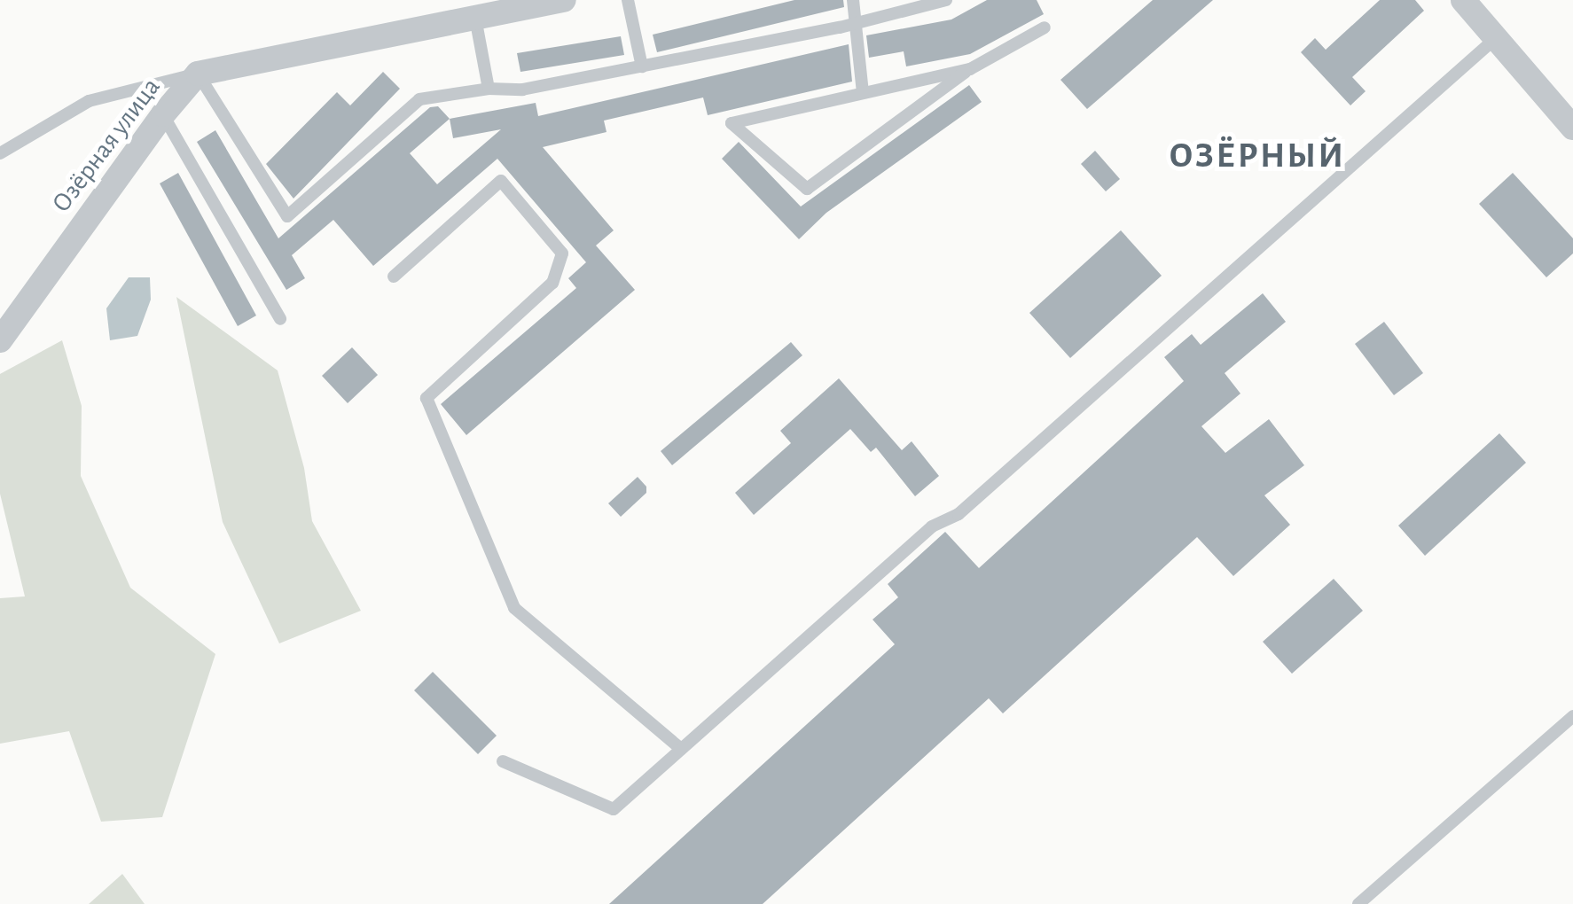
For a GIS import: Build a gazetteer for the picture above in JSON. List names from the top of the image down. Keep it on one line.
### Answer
{"streets":{"street":["Озёрная улица"]},"districts":["ОЗЁРНЫЙ"]}
